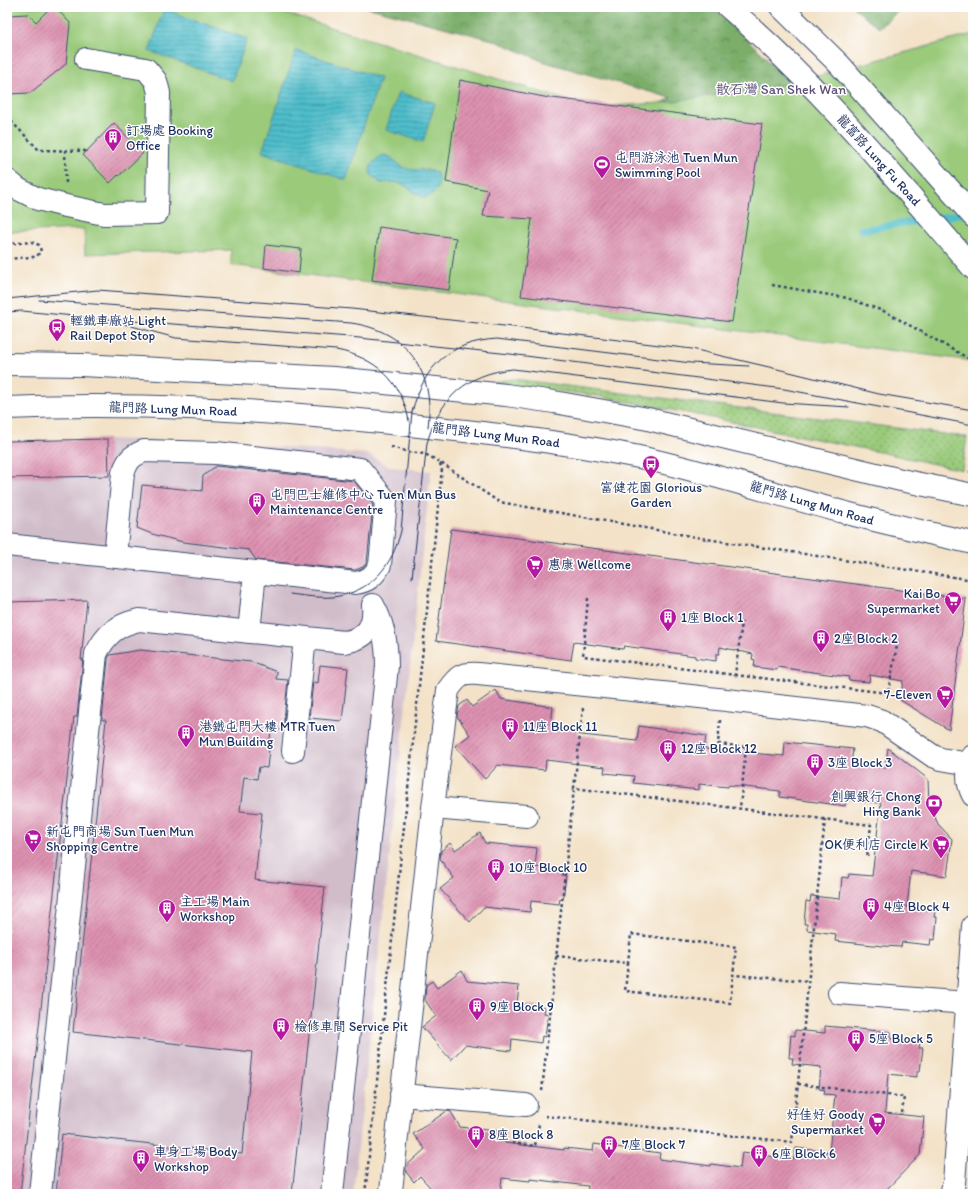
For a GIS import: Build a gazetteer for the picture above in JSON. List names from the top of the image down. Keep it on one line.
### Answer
{"streets":{"main road":["龍富路 Lung Fu Road","龍門路 Lung Mun Road"]},"districts":["散石灣 San Shek Wan"],"places":{"building":["訂場處 Booking Office","屯門巴士維修中心 Tuen Mun Bus Maintenance Centre","1座 Block 1","2座 Block 2","11座 Block 11","港鐵屯門大樓 MTR Tuen Mun Building","12座 Block 12","3座 Block 3","10座 Block 10","4座 Block 4","主工場 Main Workshop","9座 Block 9","檢修車間 Service Pit","5座 Block 5","8座 Block 8","7座 Block 7","6座 Block 6","車身工場 Body Workshop"],"sports":["屯門游泳池 Tuen Mun Swimming Pool"],"bus stop":["輕鐵車廠站 Light Rail Depot Stop","富健花園 Glorious Garden"],"supermarket":["惠康 Wellcome","Kai Bo Supermarket","7-Eleven","新屯門商場 Sun Tuen Mun Shopping Centre","OK便利店 Circle K","好佳好 Goody Supermarket"],"bank":["創興銀行 Chong Hing Bank"]}}
